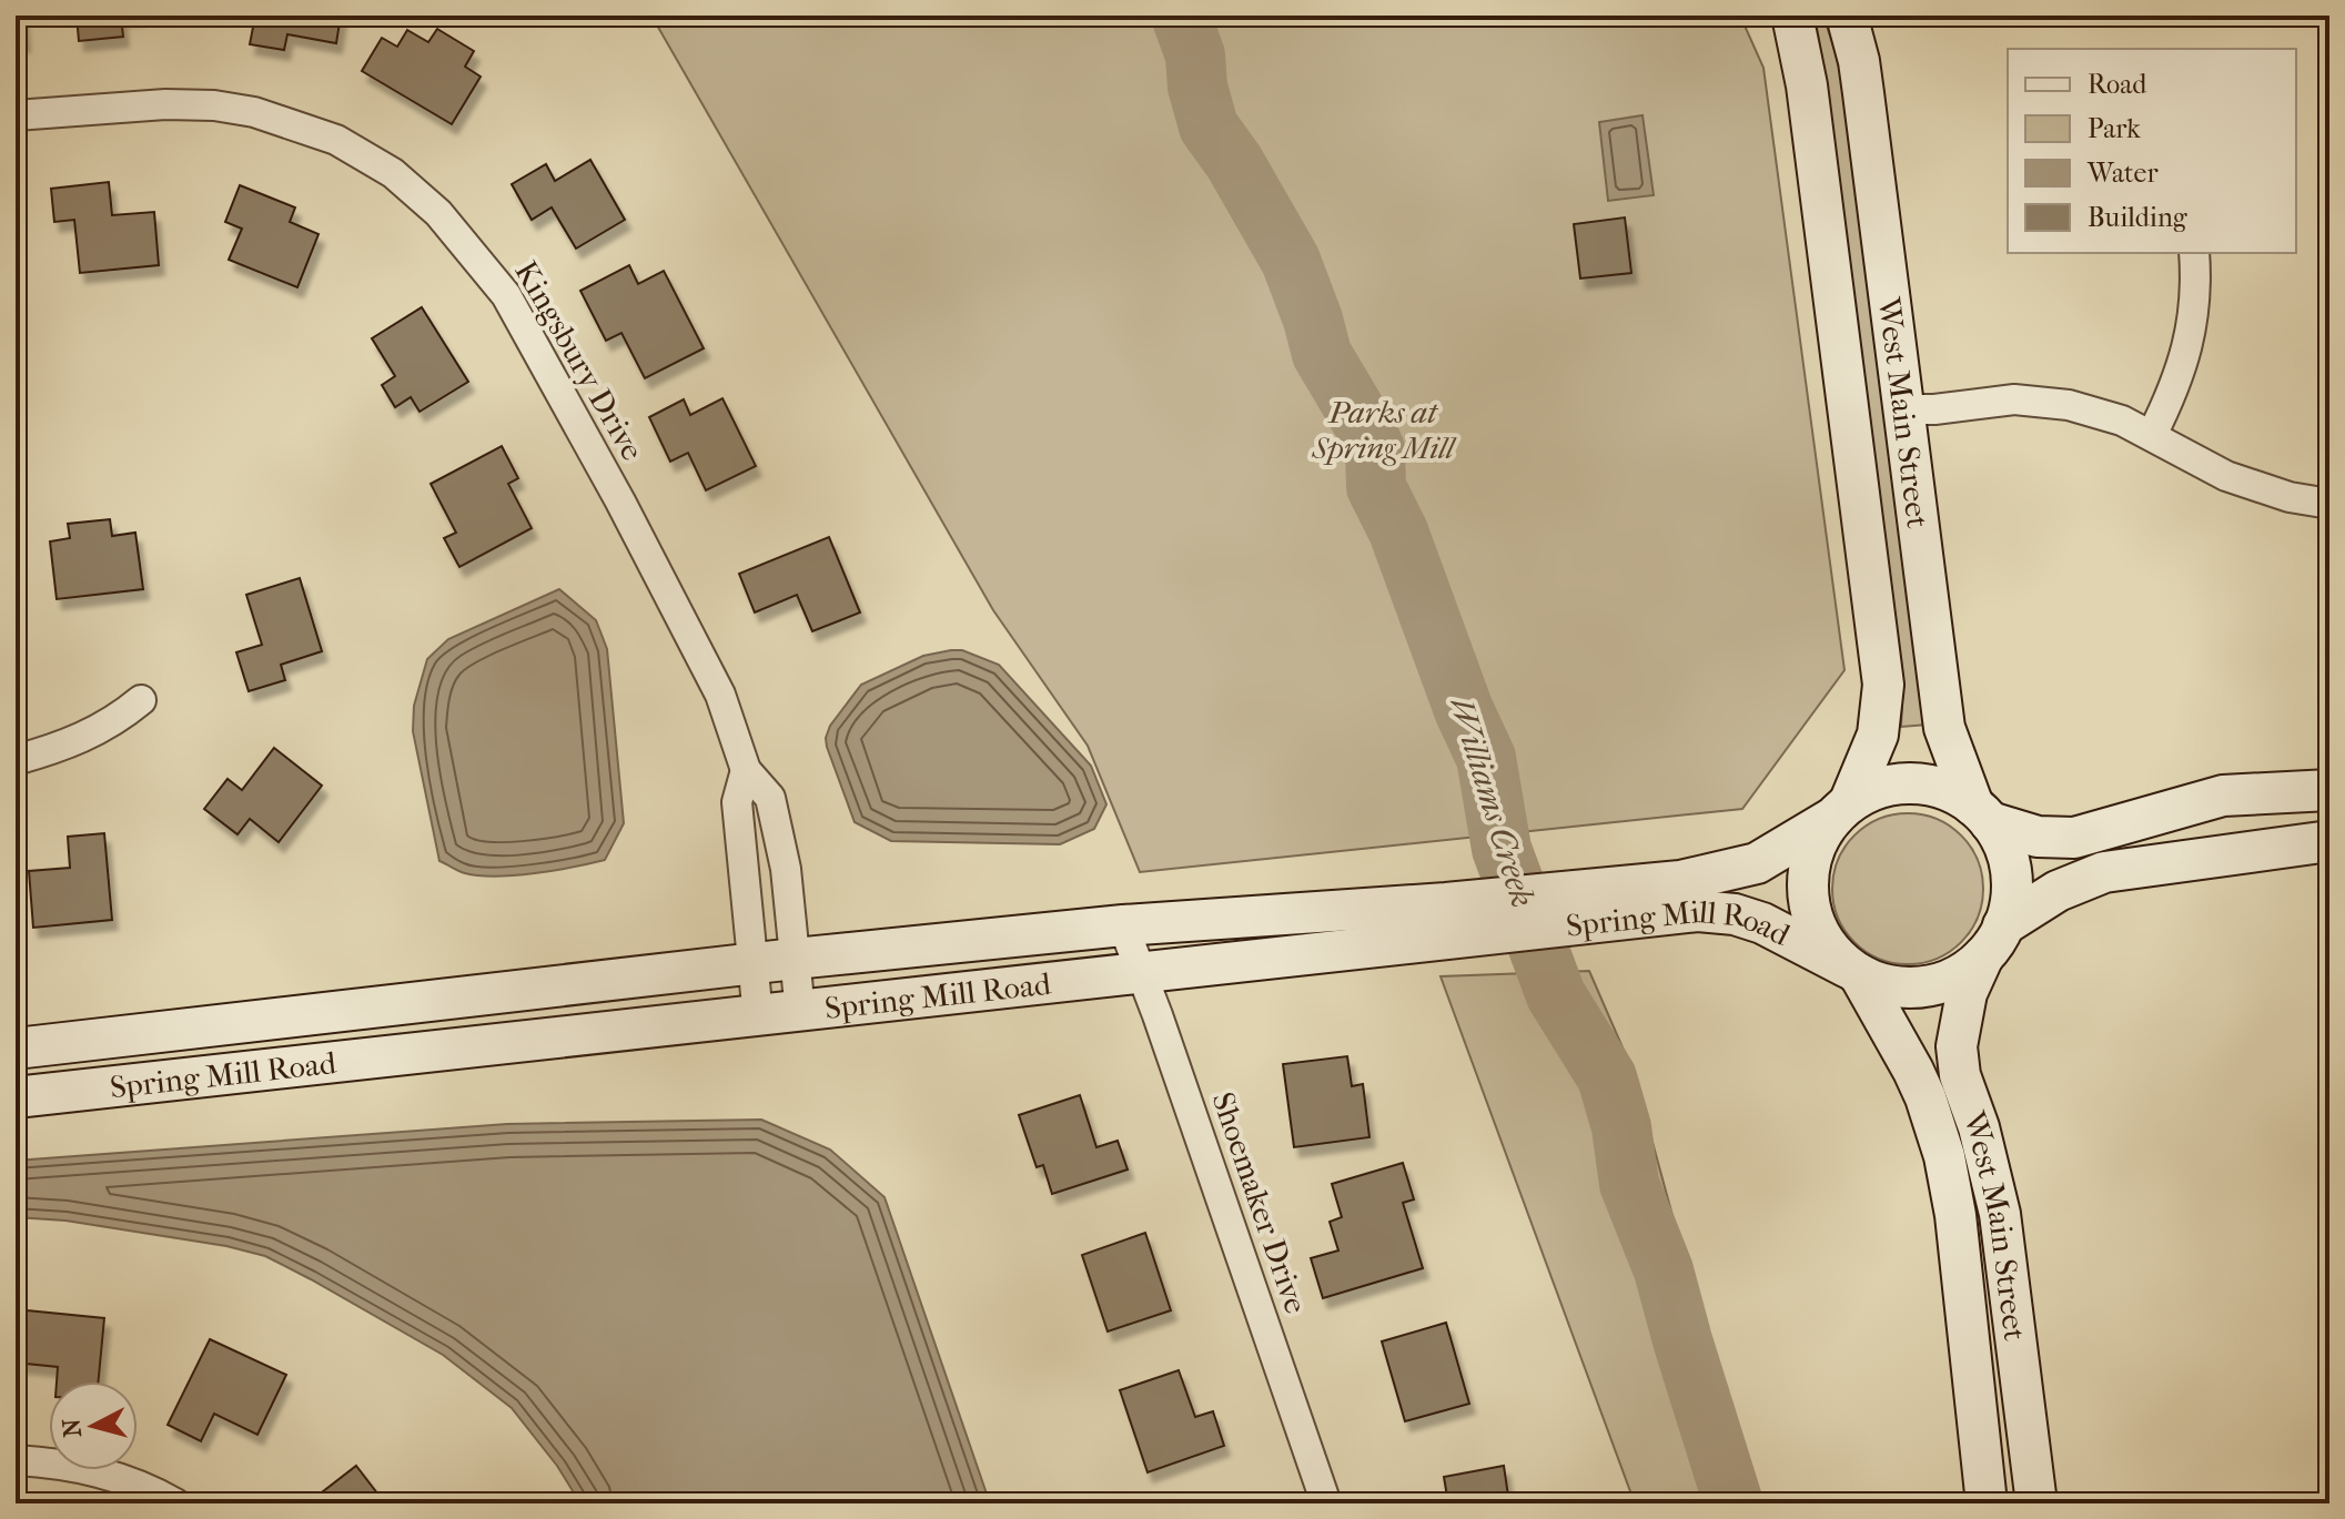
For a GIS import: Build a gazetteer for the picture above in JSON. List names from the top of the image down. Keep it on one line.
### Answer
{"streets":{"street":["Kingsbury Drive","West Main Street","Spring Mill Road","Shoemaker Drive"]},"crossings":[["Kingsbury Drive","Spring Mill Road"],["West Main Street","Spring Mill Road"],["Spring Mill Road","Shoemaker Drive"]],"water":["Williams Creek"],"parks":["Parks at Spring Mill"],"legend":["Road","Park","Water","Building"],"north":"left"}
